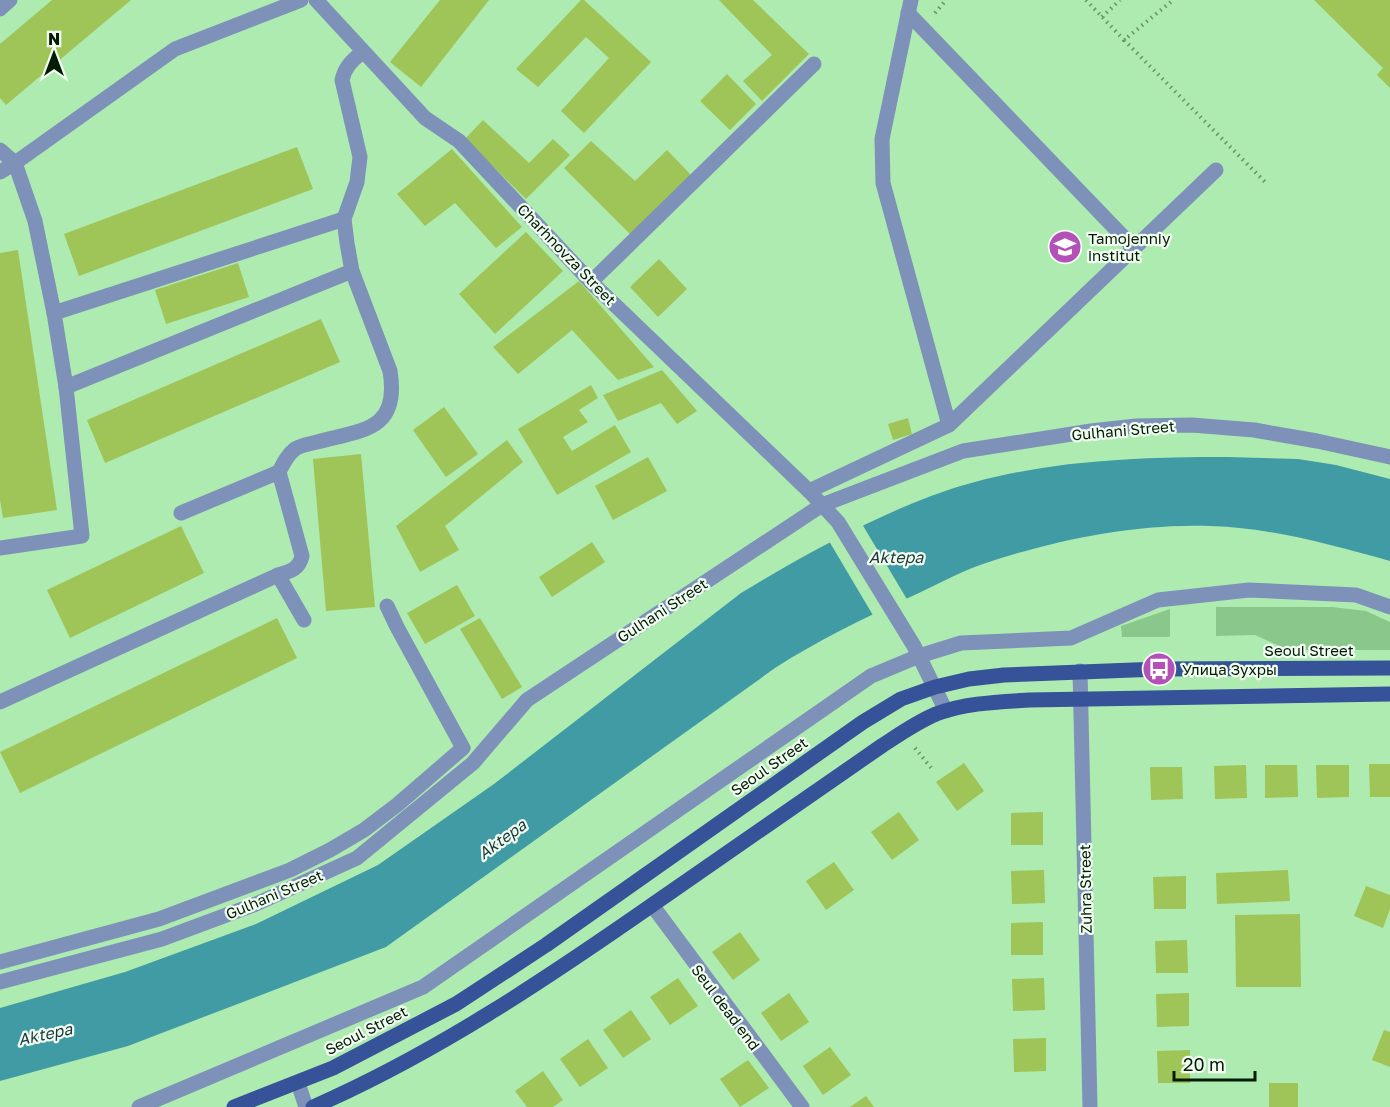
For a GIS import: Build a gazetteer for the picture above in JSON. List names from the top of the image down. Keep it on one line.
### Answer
{"streets":{"main road":["Seoul Street"],"street":["Charhnovza Street","Gulhani Street","Zuhra Street","Seul dead end"]},"crossings":[["Charhnovza Street","Gulhani Street"],["Charhnovza Street","Seoul Street"],["Seoul Street","Zuhra Street"]],"water":["Aktepa"],"places":{"school or university":["Tamojenniy institut"],"bus stop":["Улица Зухры"]},"scale_bar":"20 m","north":"top"}
